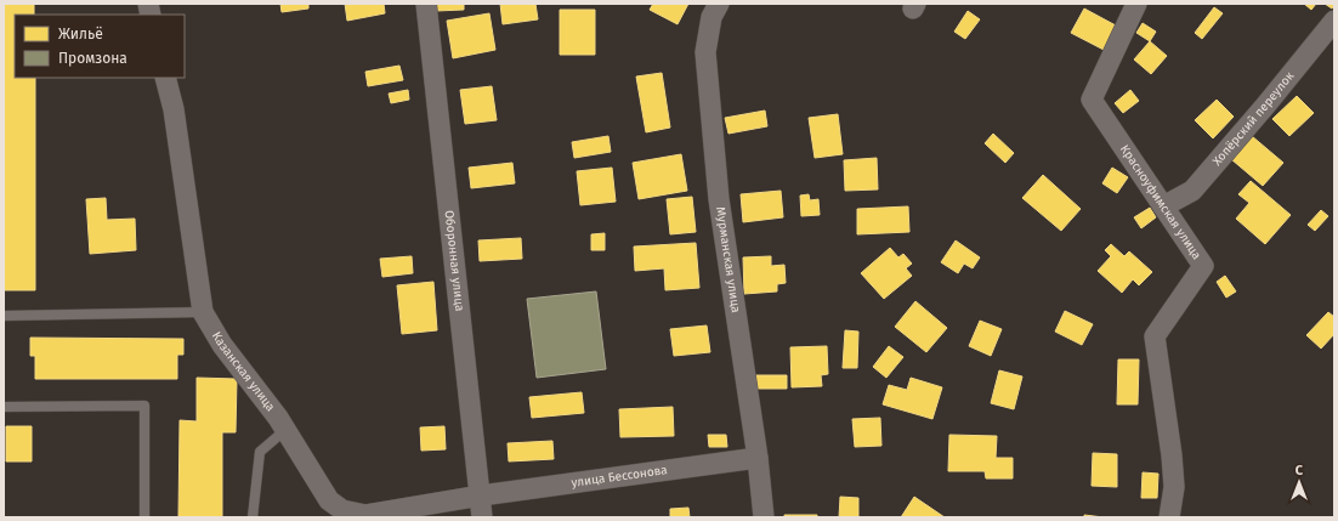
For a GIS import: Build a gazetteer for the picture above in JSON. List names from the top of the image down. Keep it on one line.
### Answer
{"streets":{"street":["Хопёрский переулок","Красноуфимская улица","Оборонная улица","Мурманская улица","Казанская улица","улица Бессонова"]},"crossings":[["Хопёрский переулок","Красноуфимская улица"],["Оборонная улица","Казанская улица"],["Оборонная улица","улица Бессонова"],["Мурманская улица","улица Бессонова"],["Казанская улица","улица Бессонова"]],"legend":["Жильё","Промзона"],"north":"top"}
